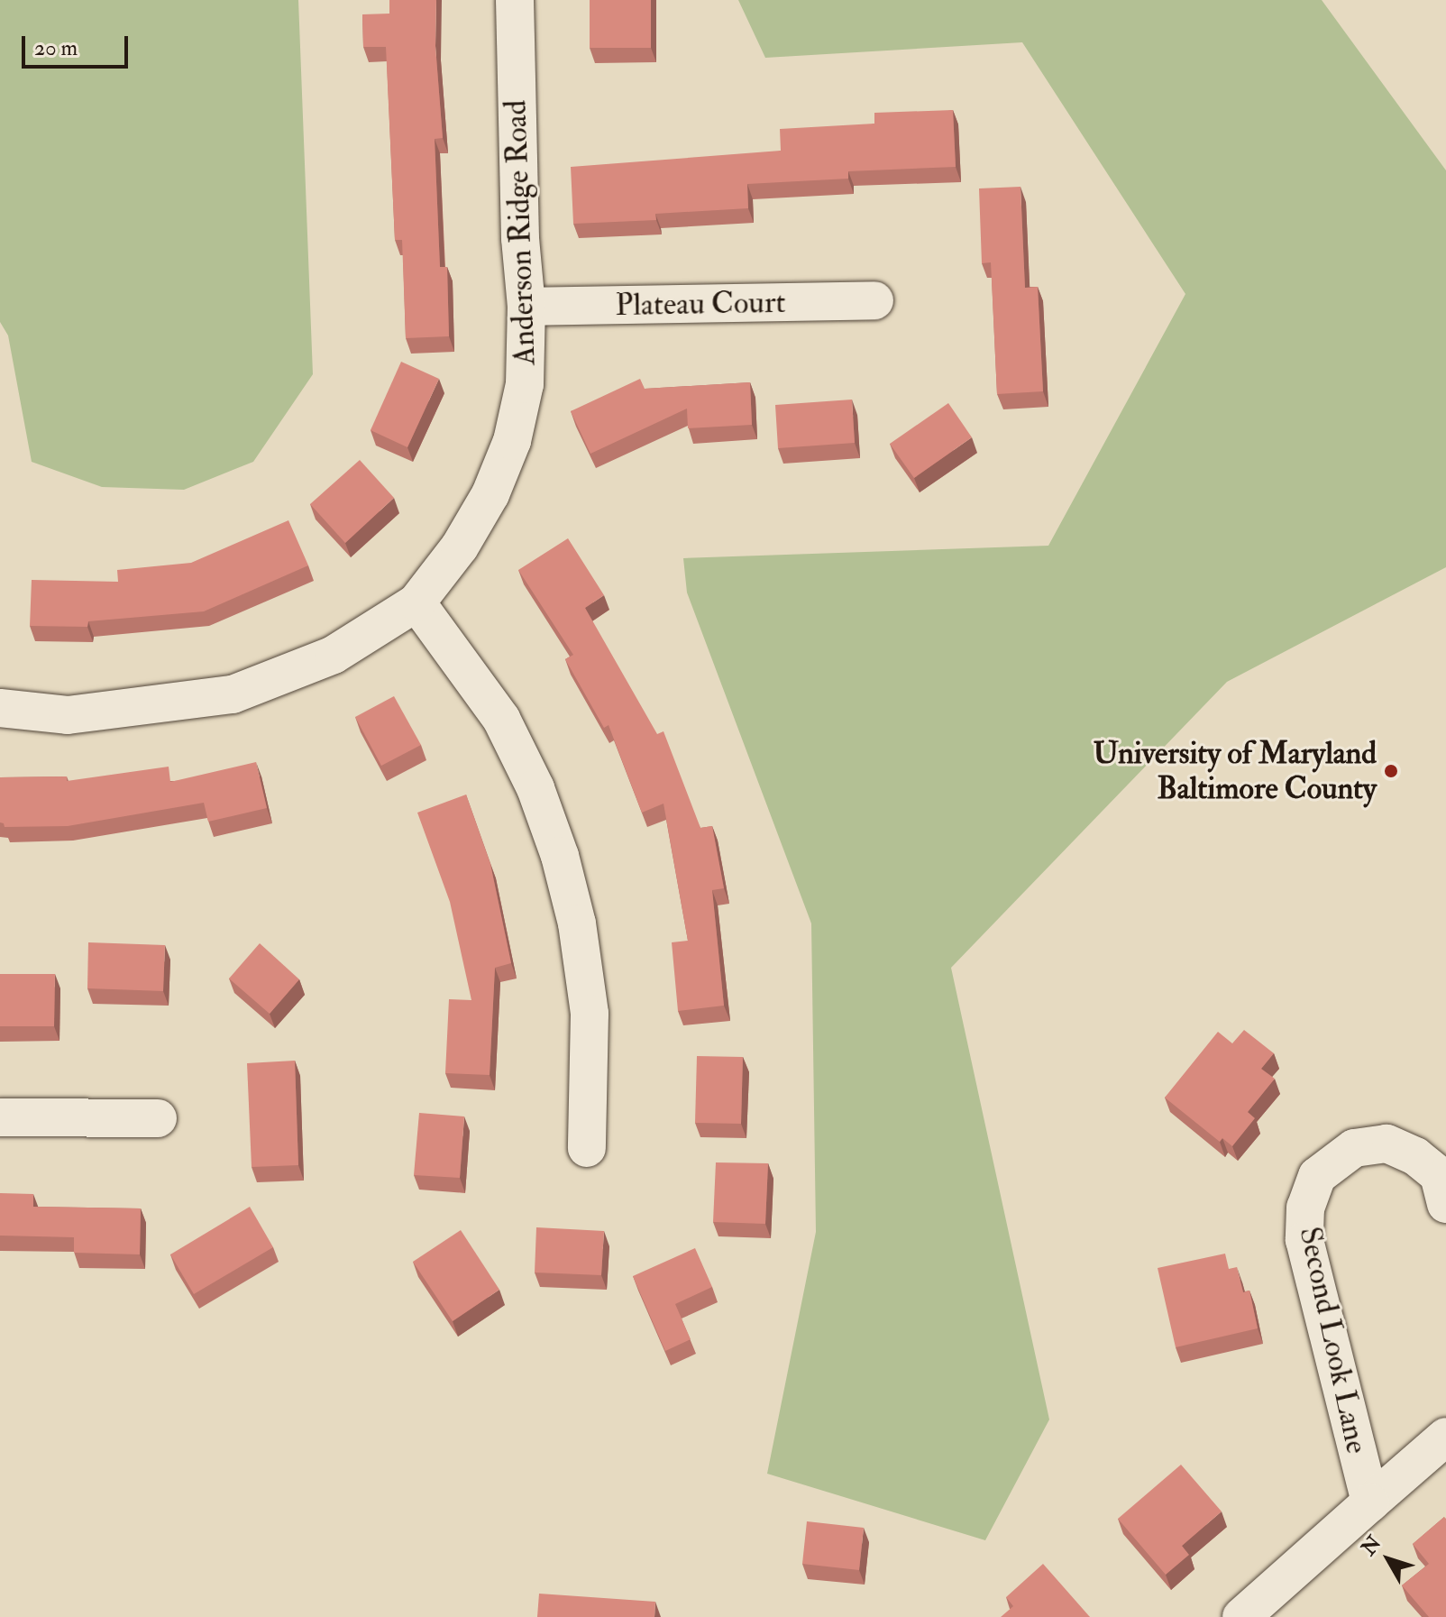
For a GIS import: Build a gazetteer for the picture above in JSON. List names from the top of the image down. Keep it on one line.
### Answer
{"streets":{"street":["Anderson Ridge Road","Plateau Court","Second Look Lane"]},"crossings":[["Anderson Ridge Road","Plateau Court"]],"places":["University of Maryland Baltimore County"],"scale_bar":"20 m","north":"top left"}
